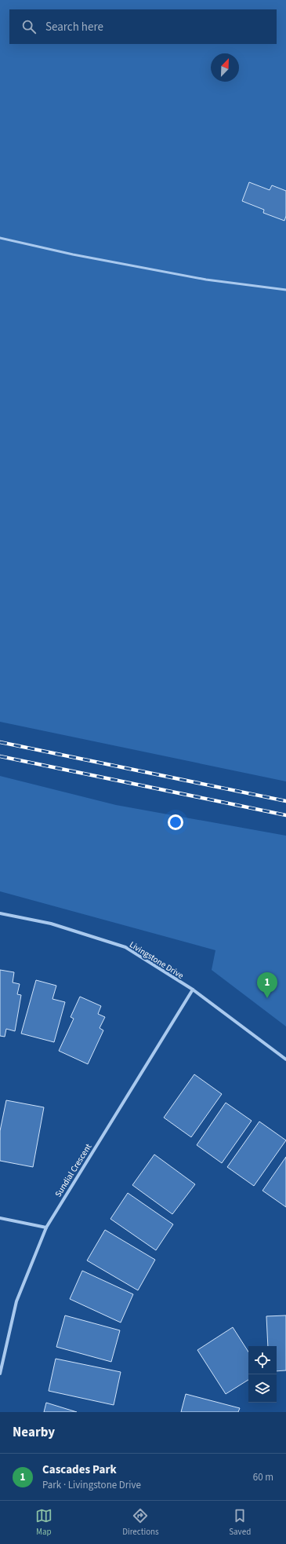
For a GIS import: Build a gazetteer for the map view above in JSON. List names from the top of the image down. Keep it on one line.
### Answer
{"streets":{"street":["Livingstone Drive","Sundial Crescent"]},"crossings":[["Livingstone Drive","Sundial Crescent"]],"north":"top right","page":{"search":"Search here","pins":"1","heading":"Nearby","list":[{"mark":"1","name":"Cascades Park","note":"Park · Livingstone Drive","value":"60 m"}],"nav":["Map","Directions","Saved"]}}
